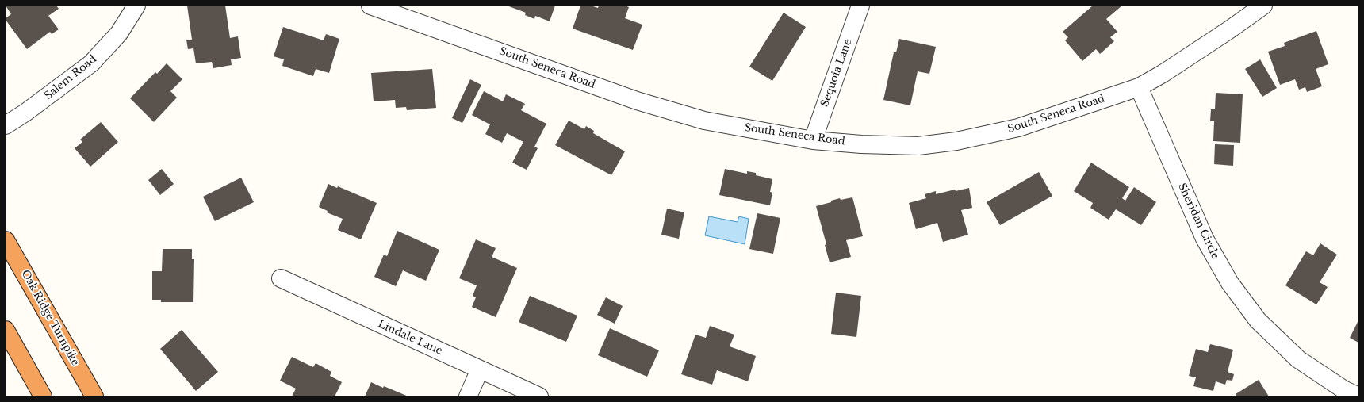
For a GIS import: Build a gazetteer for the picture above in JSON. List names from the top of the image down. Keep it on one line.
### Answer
{"streets":{"highway":["Oak Ridge Turnpike"],"street":["South Seneca Road","Sequoia Lane","Salem Road","Sheridan Circle","Lindale Lane"]},"crossings":[["South Seneca Road","Sequoia Lane"],["South Seneca Road","Sheridan Circle"]]}
